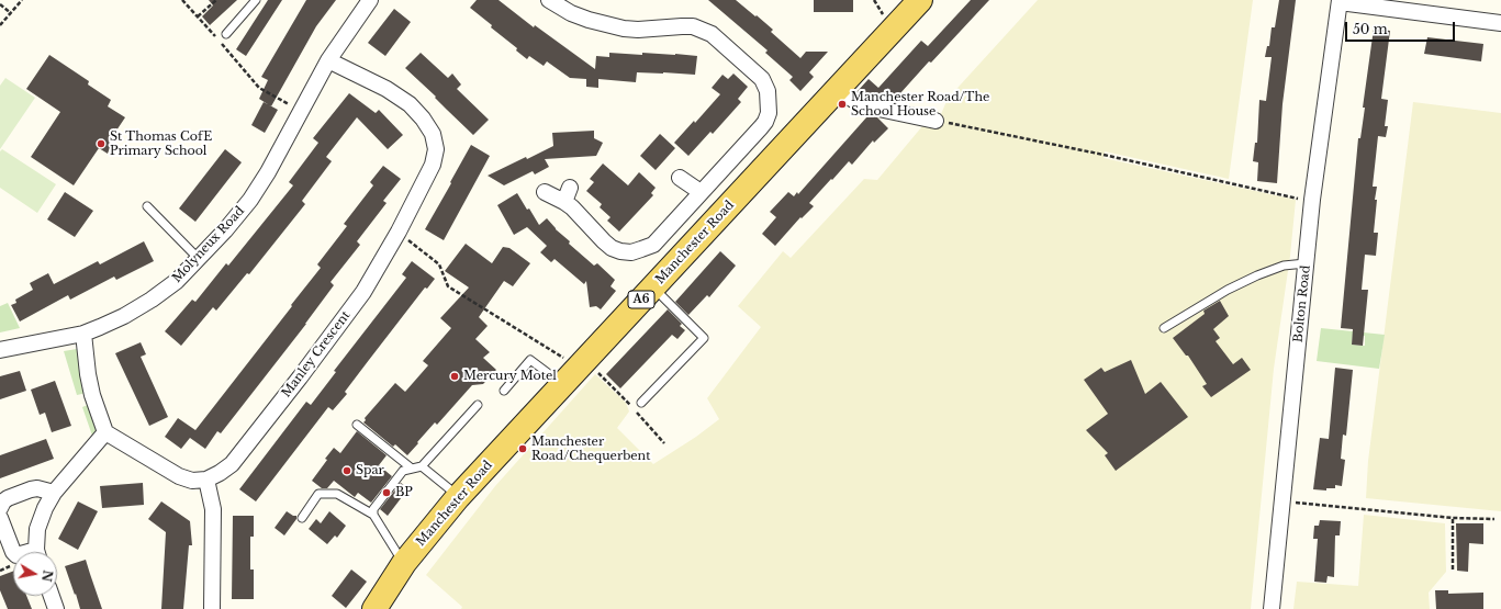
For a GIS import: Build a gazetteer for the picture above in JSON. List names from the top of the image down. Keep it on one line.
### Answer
{"streets":{"main road":["Manchester Road","A6"],"street":["Molyneux Road","Bolton Road","Manley Crescent"]},"crossings":[["Molyneux Road","Manley Crescent"]],"places":["Manchester Road/The School House","St Thomas CofE Primary School","Mercury Motel","Manchester Road/Chequerbent","Spar","BP"],"scale_bar":"50 m","north":"right"}
